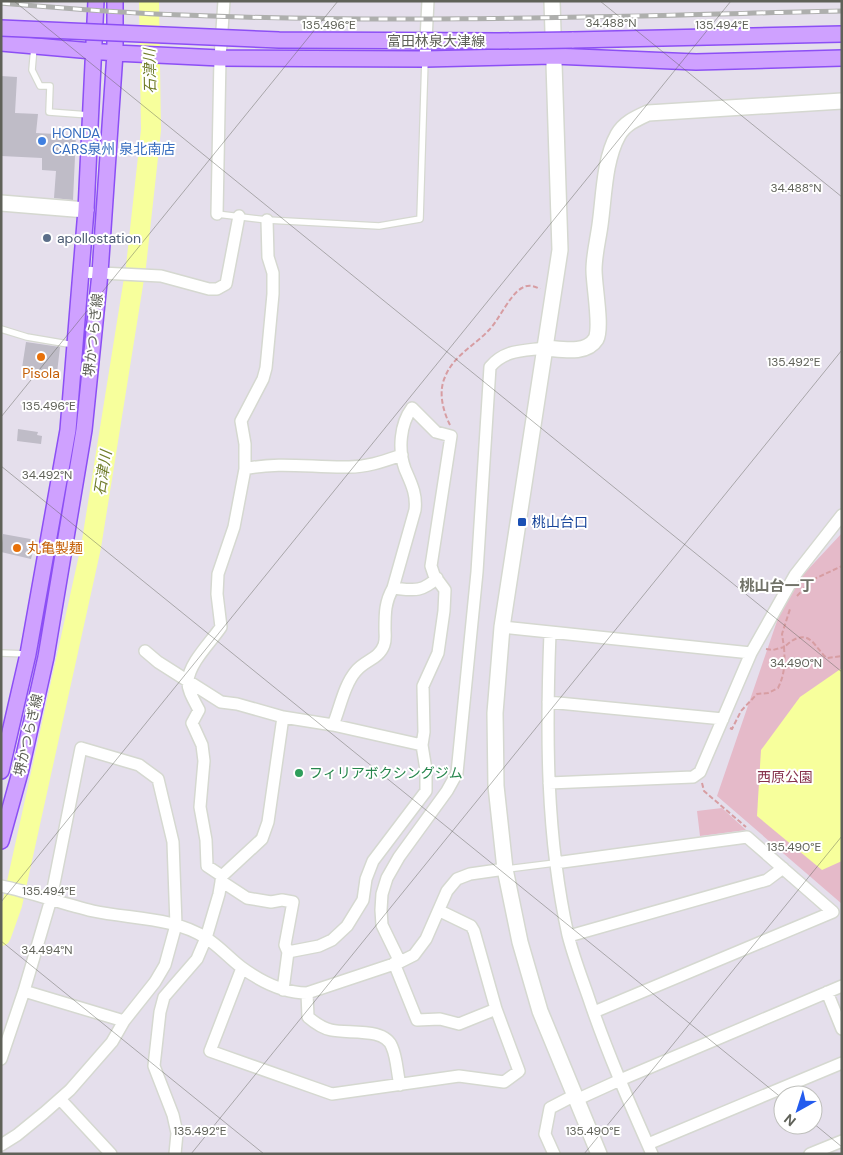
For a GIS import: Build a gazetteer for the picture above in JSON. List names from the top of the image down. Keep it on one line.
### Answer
{"streets":{"main road":["富田林泉大津線","堺かつらぎ線"]},"districts":["桃山台一丁"],"water":["石津川"],"parks":["西原公園"],"places":{"other":["HONDA CARS泉州 泉北南店","apollostation","Pisola","丸亀製麺","フィリアボクシングジム"],"transit":["桃山台口"]},"north":"bottom left","coordinates":["34.488°N","135.496°E","135.494°E","135.492°E","34.492°N","34.490°N","135.490°E","34.494°N"]}
